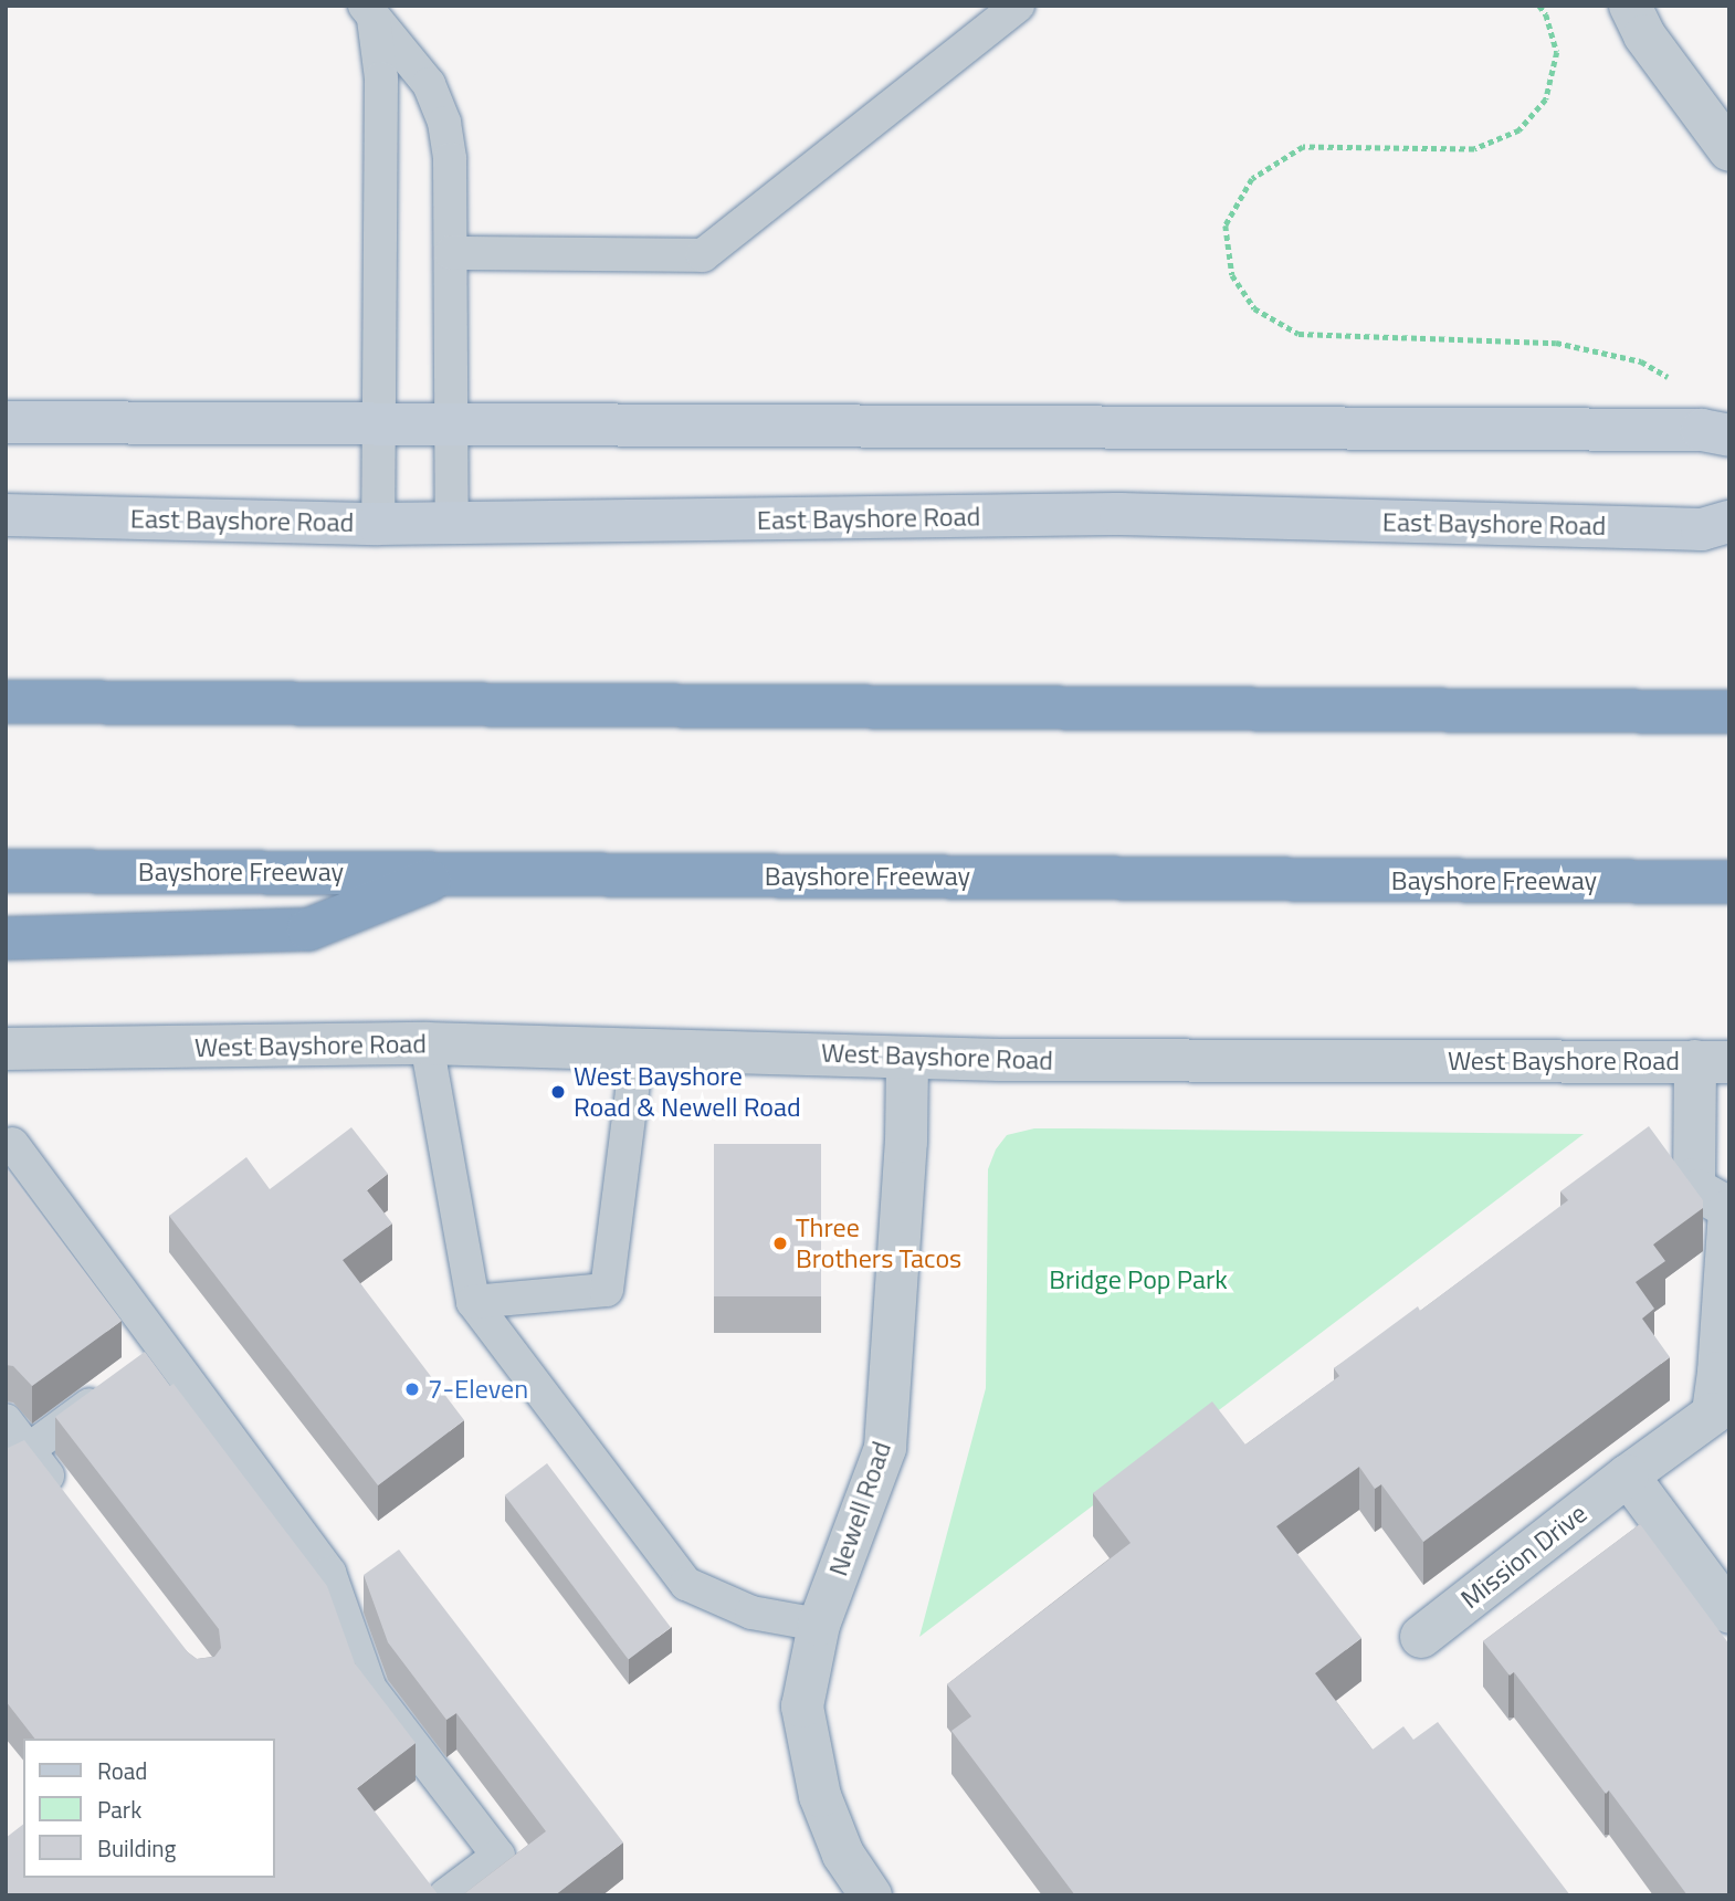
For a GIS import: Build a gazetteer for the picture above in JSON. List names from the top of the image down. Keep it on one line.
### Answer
{"streets":{"highway":["Bayshore Freeway"],"main road":["East Bayshore Road"],"street":["West Bayshore Road","Newell Road","Mission Drive"]},"crossings":[["West Bayshore Road","Newell Road"],["West Bayshore Road","Mission Drive"]],"parks":["Bridge Pop Park"],"places":["West Bayshore Road & Newell Road","Three Brothers Tacos","7-Eleven"],"legend":["Road","Park","Building"]}
